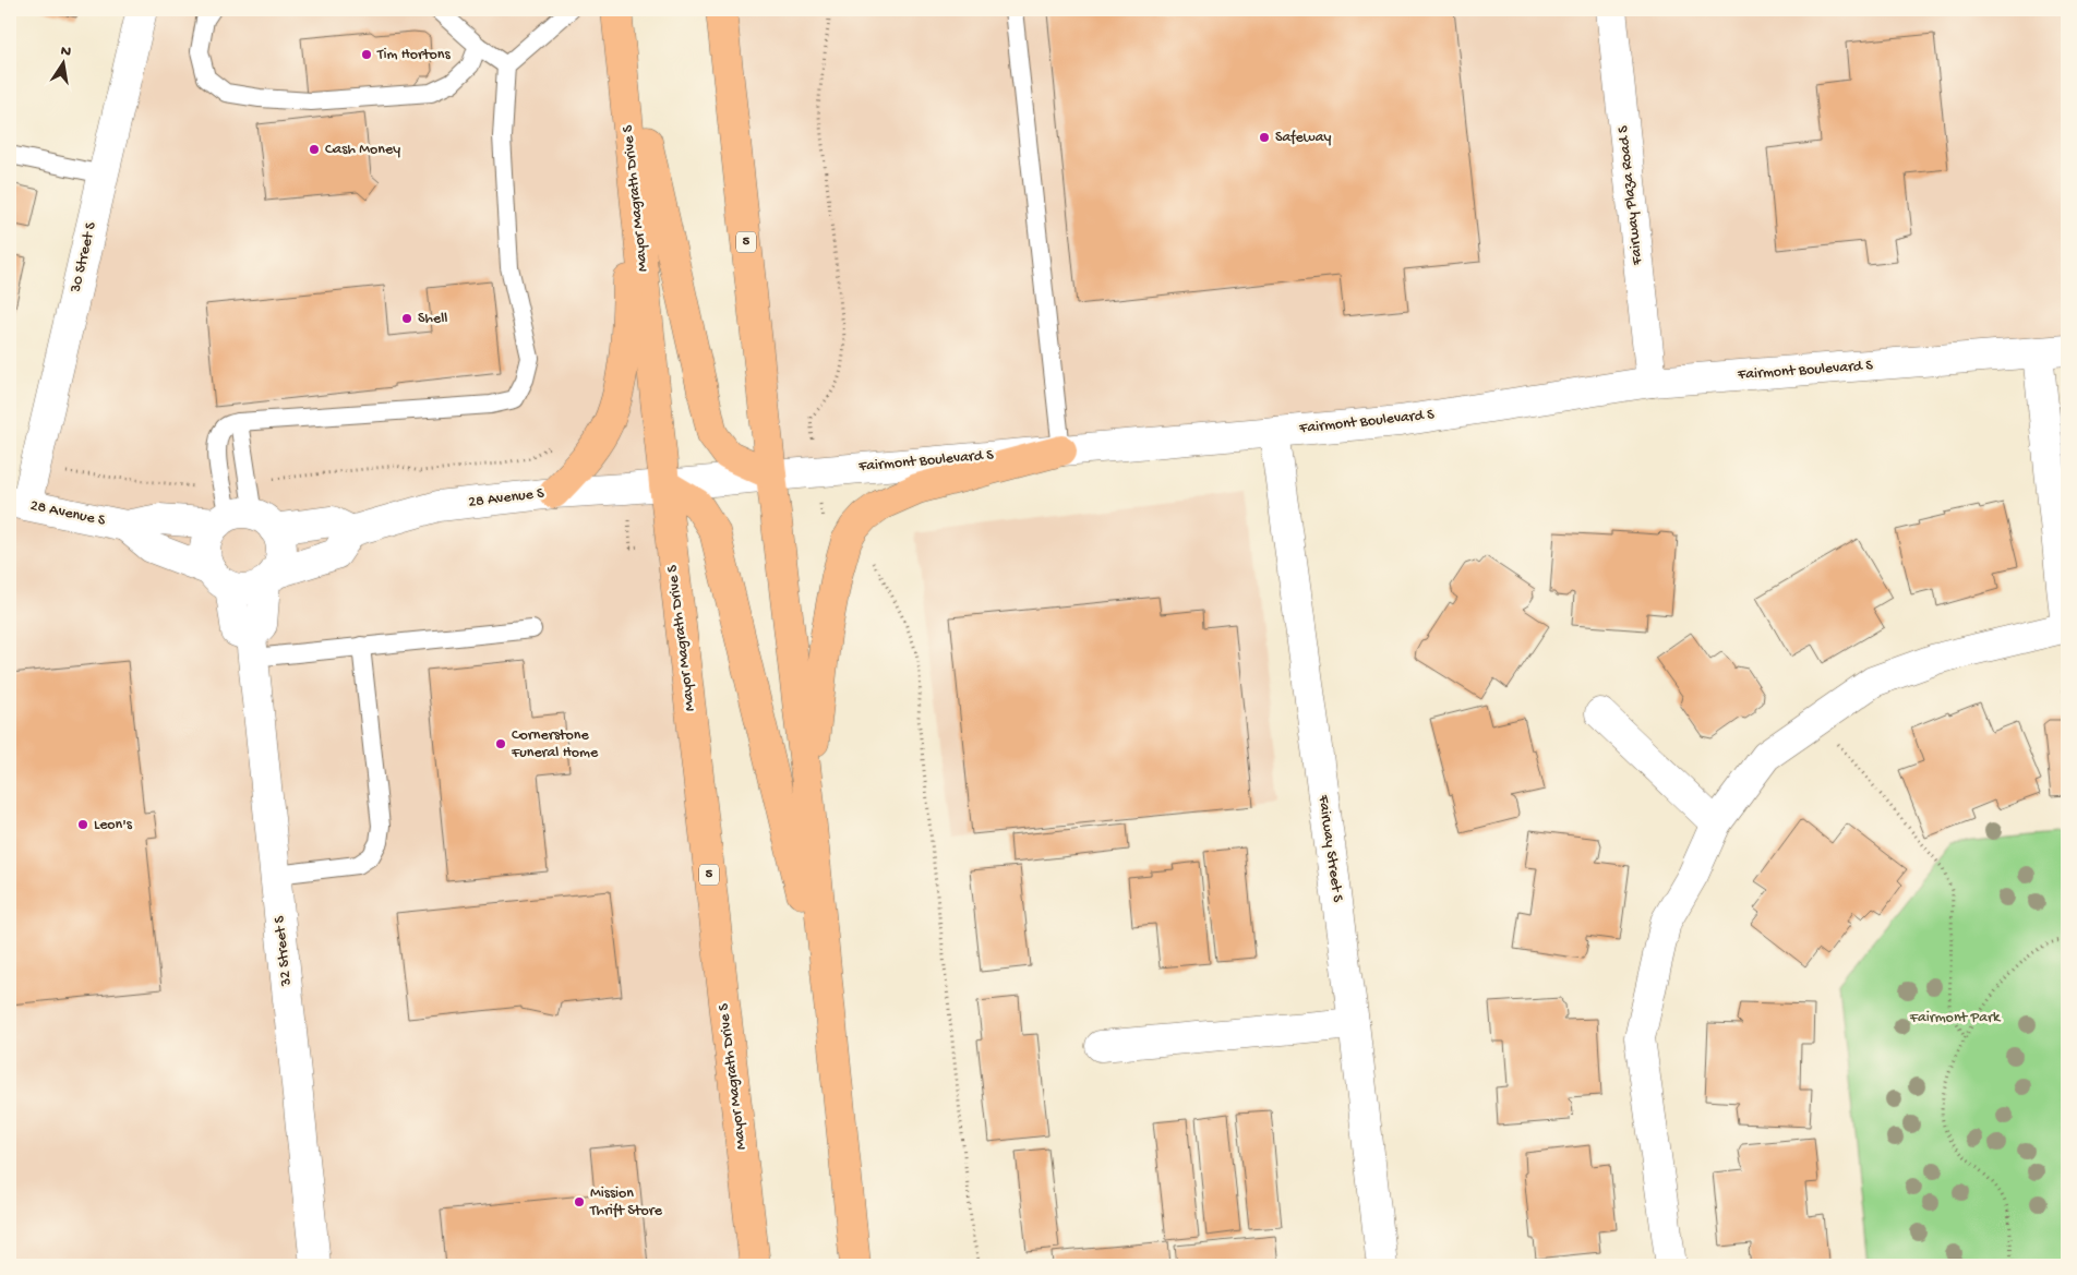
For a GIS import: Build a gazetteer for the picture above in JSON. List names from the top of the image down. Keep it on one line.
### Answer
{"streets":{"main road":["Mayor Magrath Drive S","5"],"street":["Fairway Plaza Road S","30 Street S","Fairmont Boulevard S","28 Avenue S","Fairway Street S","32 Street S"]},"crossings":[["Fairway Plaza Road S","Fairmont Boulevard S"],["Mayor Magrath Drive S","Fairmont Boulevard S"],["Mayor Magrath Drive S","28 Avenue S"],["5","Fairmont Boulevard S"],["30 Street S","28 Avenue S"],["Fairmont Boulevard S","28 Avenue S"],["Fairmont Boulevard S","Fairway Street S"]],"parks":["Fairmont Park"],"places":["Tim Hortons","Safeway","Cash Money","Shell","Cornerstone Funeral Home","Leon's","Mission Thrift Store"],"north":"top"}
